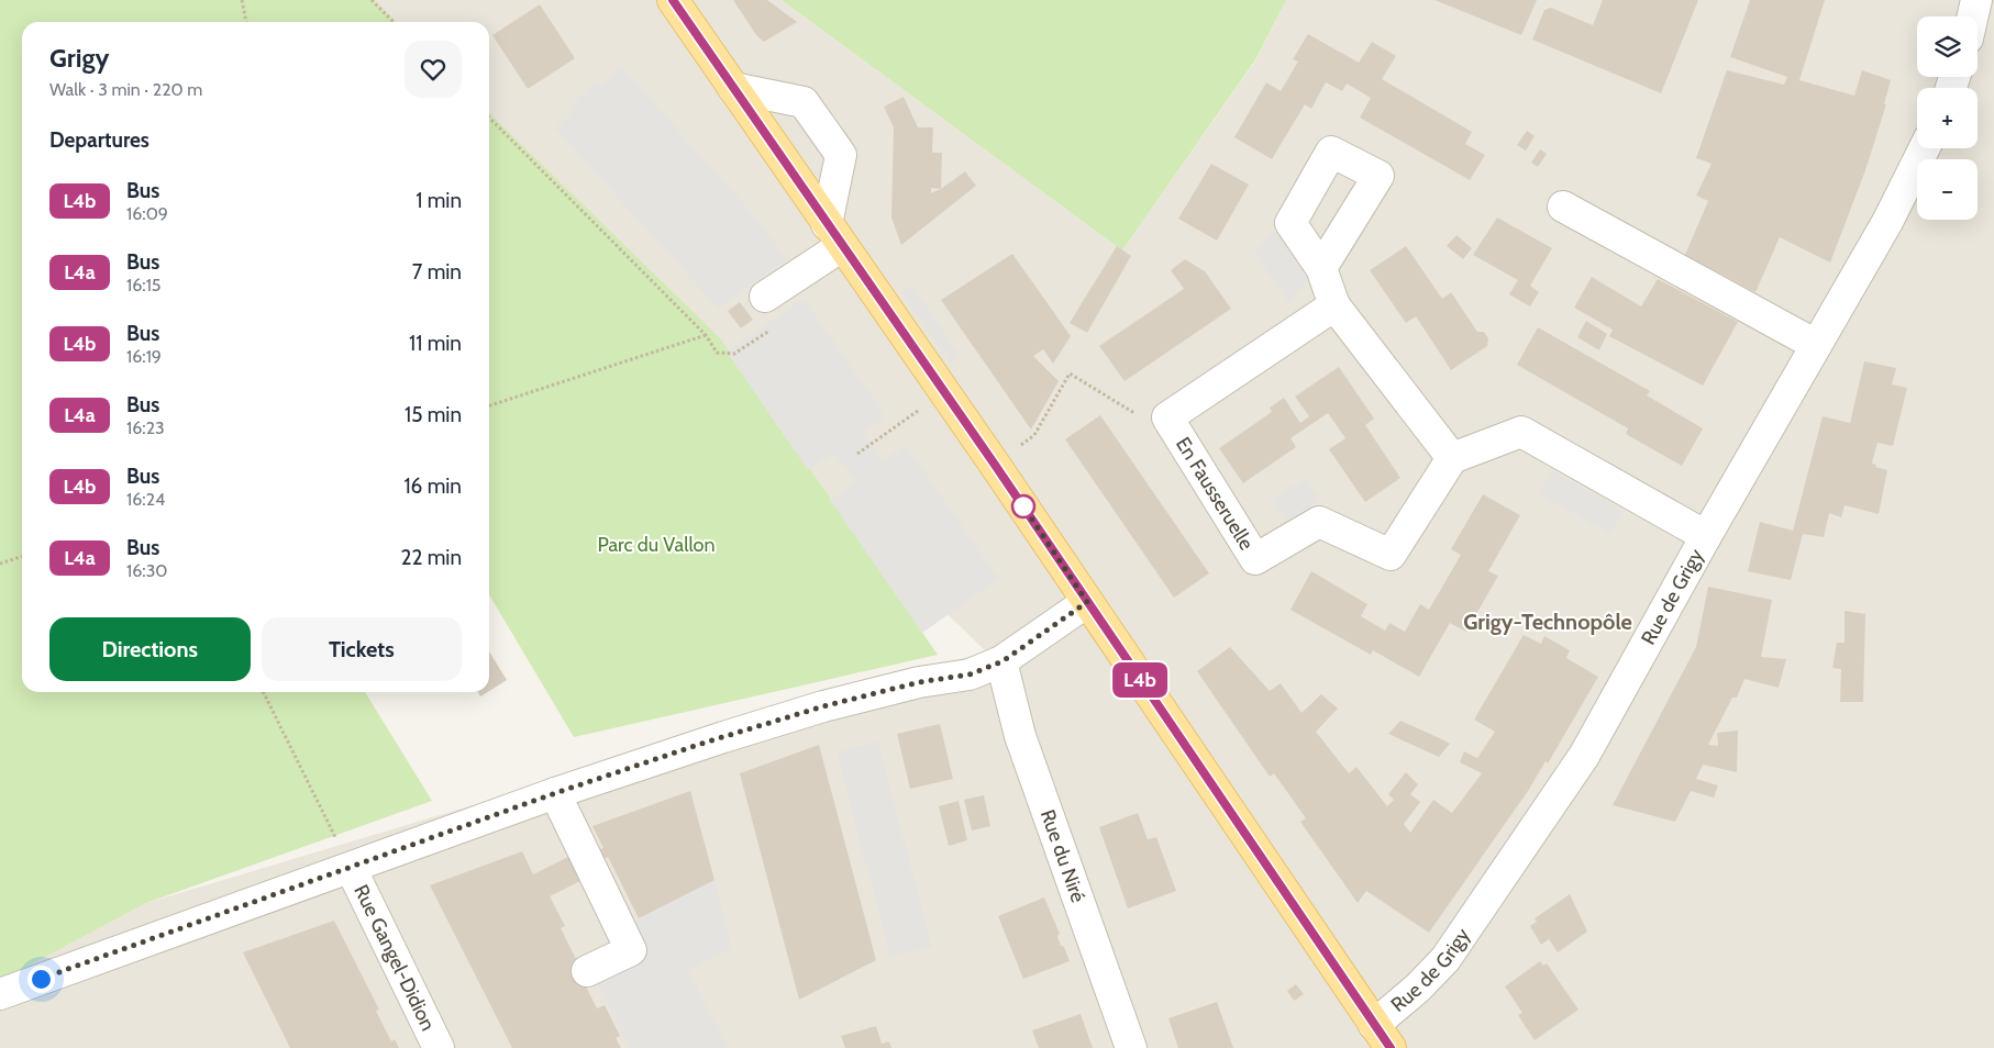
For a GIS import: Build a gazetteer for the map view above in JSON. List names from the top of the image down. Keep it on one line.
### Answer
{"streets":{"street":["En Fausseruelle","Rue de Grigy","Rue du Niré","Rue Gangel-Didion"]},"districts":["Grigy-Technopôle"],"parks":["Parc du Vallon"],"lines":["bus line L4b"],"page":{"on_map":"L4b","map_buttons":["+","−"],"heading":[["Grigy","Walk · 3 min · 220 m"],"Departures"],"list":[{"mark":"L4b","name":"Bus","note":"16:09","value":"1 min"},{"mark":"L4a","name":"Bus","note":"16:15","value":"7 min"},{"mark":"L4b","name":"Bus","note":"16:19","value":"11 min"},{"mark":"L4a","name":"Bus","note":"16:23","value":"15 min"},{"mark":"L4b","name":"Bus","note":"16:24","value":"16 min"},{"mark":"L4a","name":"Bus","note":"16:30","value":"22 min"}],"buttons":["Directions","Tickets"]}}
